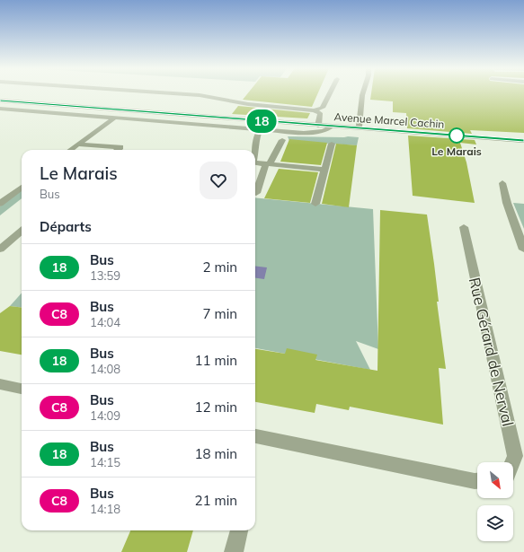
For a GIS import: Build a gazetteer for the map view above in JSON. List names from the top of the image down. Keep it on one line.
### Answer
{"streets":{"street":["Avenue Marcel Cachin","Rue Gérard de Nerval"]},"places":["Le Marais"],"lines":["bus line 18"],"north":"bottom right","page":{"on_map":"18","heading":[["Le Marais","Bus"],"Départs"],"list":[{"mark":"18","name":"Bus","note":"13:59","value":"2 min"},{"mark":"C8","name":"Bus","note":"14:04","value":"7 min"},{"mark":"18","name":"Bus","note":"14:08","value":"11 min"},{"mark":"C8","name":"Bus","note":"14:09","value":"12 min"},{"mark":"18","name":"Bus","note":"14:15","value":"18 min"},{"mark":"C8","name":"Bus","note":"14:18","value":"21 min"}]}}
